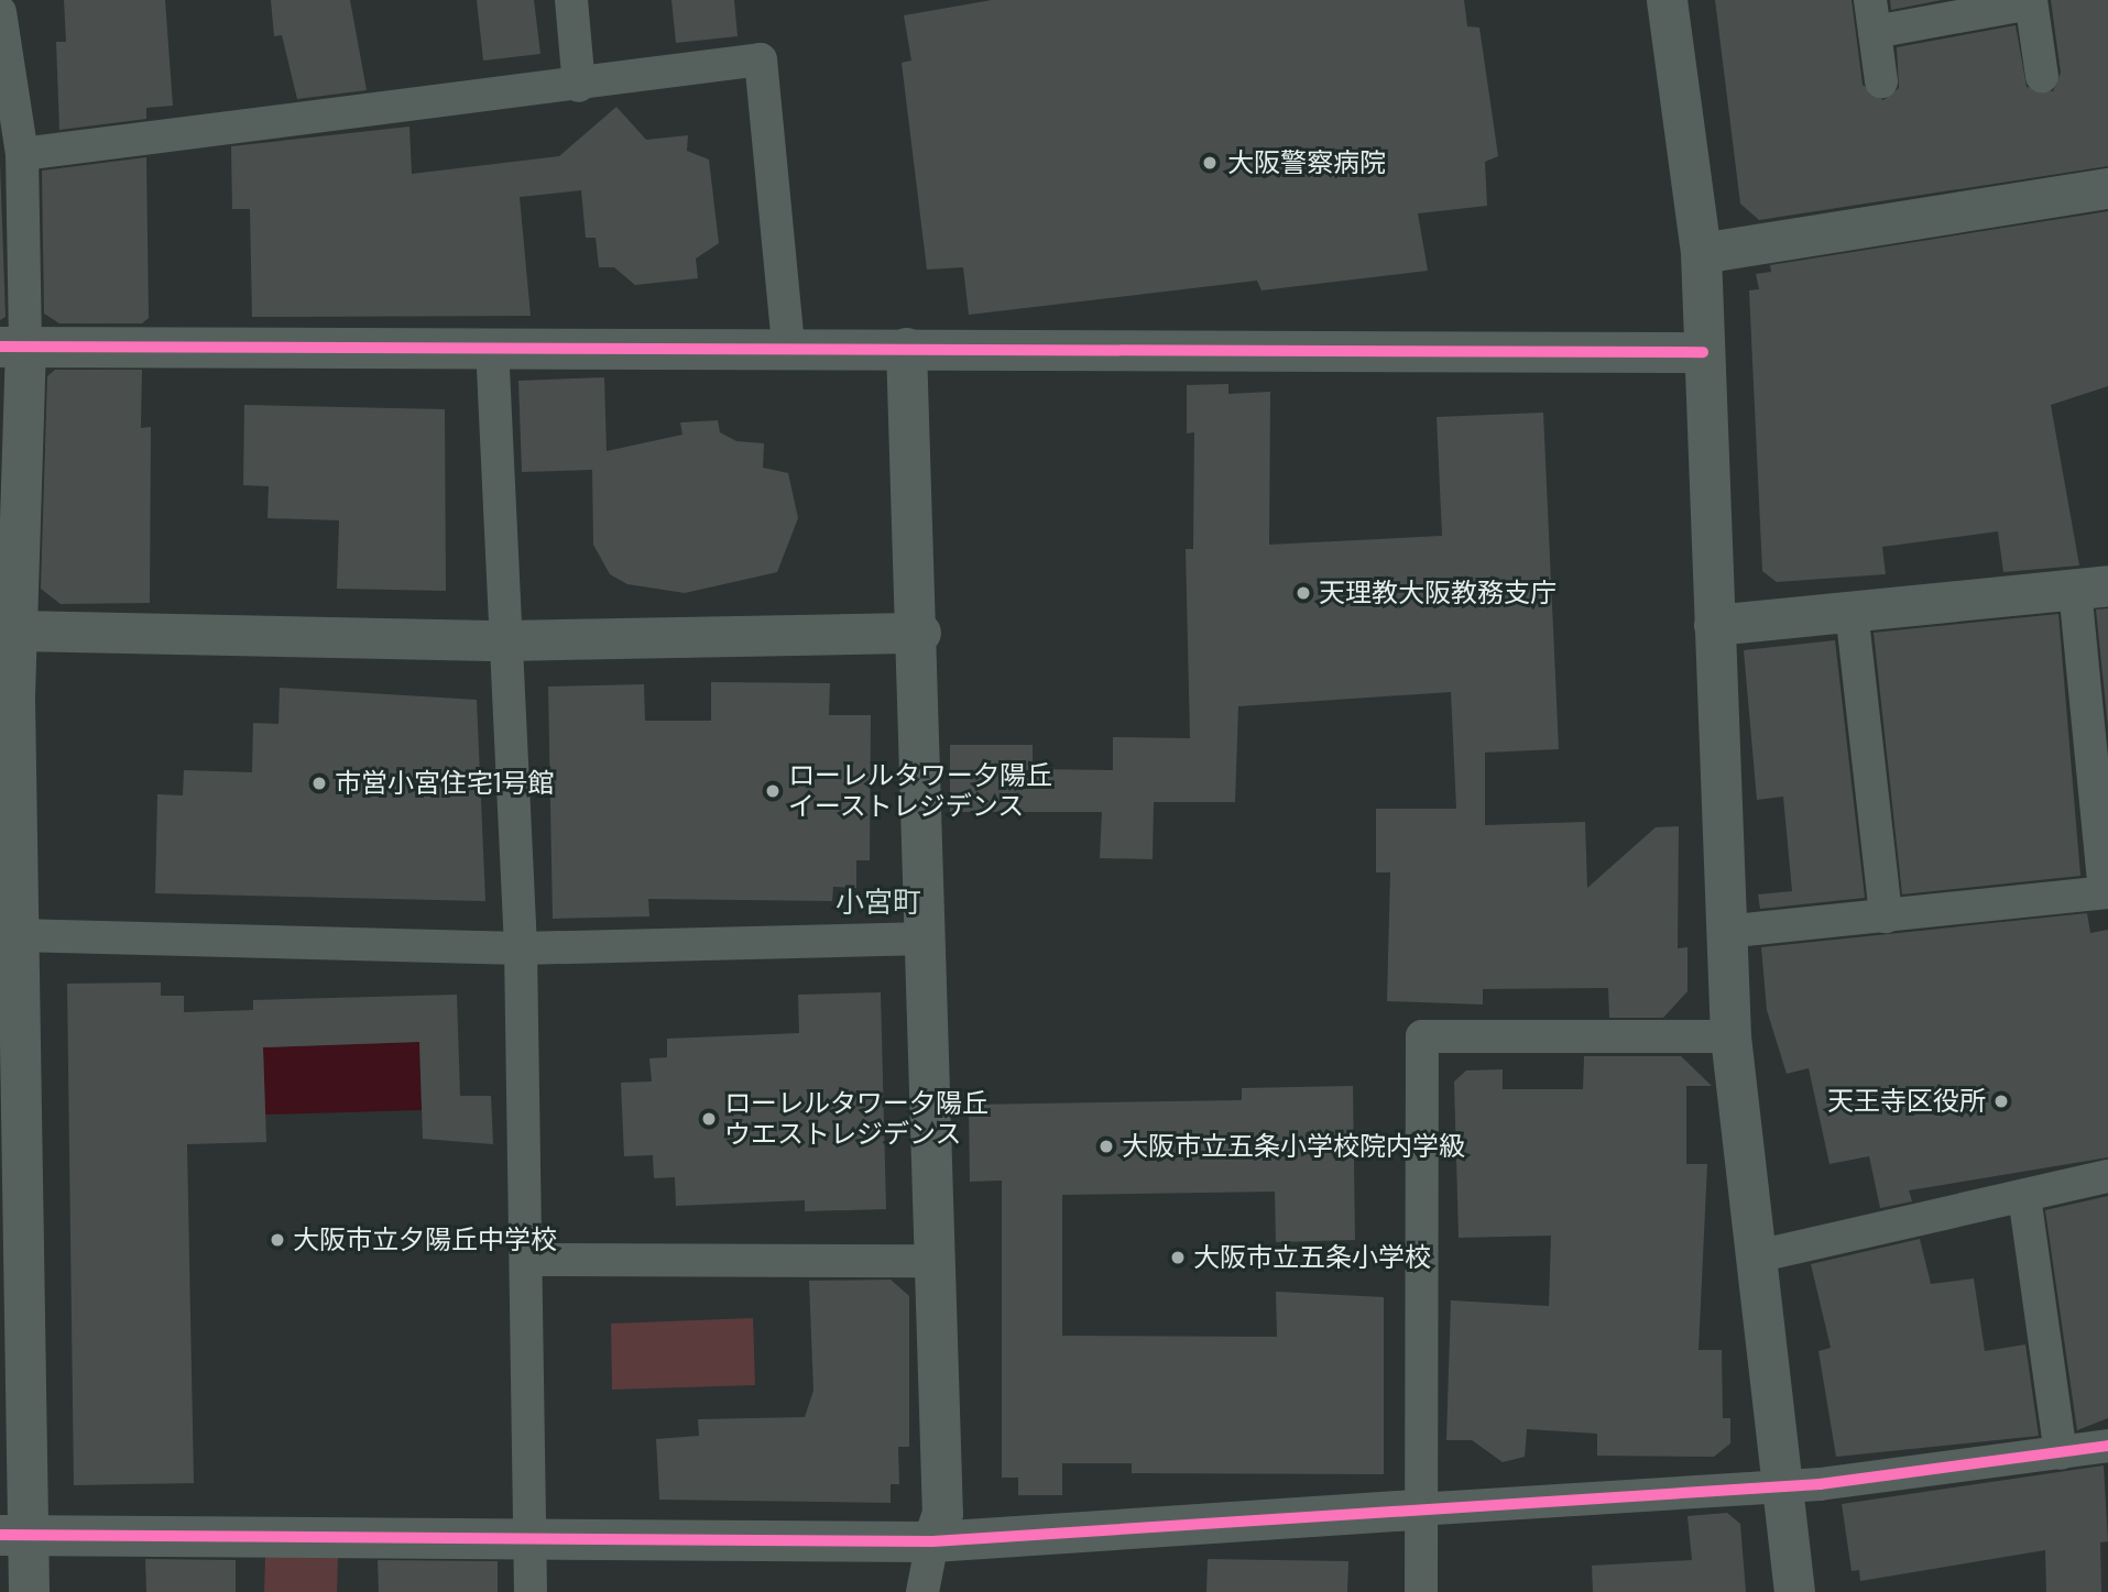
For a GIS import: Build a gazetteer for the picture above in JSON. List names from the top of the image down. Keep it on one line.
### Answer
{"districts":["小宮町"],"places":["大阪警察病院","天理教大阪教務支庁","市営小宮住宅1号館","ローレルタワー夕陽丘 イーストレジデンス","天王寺区役所","ローレルタワー夕陽丘 ウエストレジデンス","大阪市立五条小学校院内学級","大阪市立夕陽丘中学校","大阪市立五条小学校"]}
